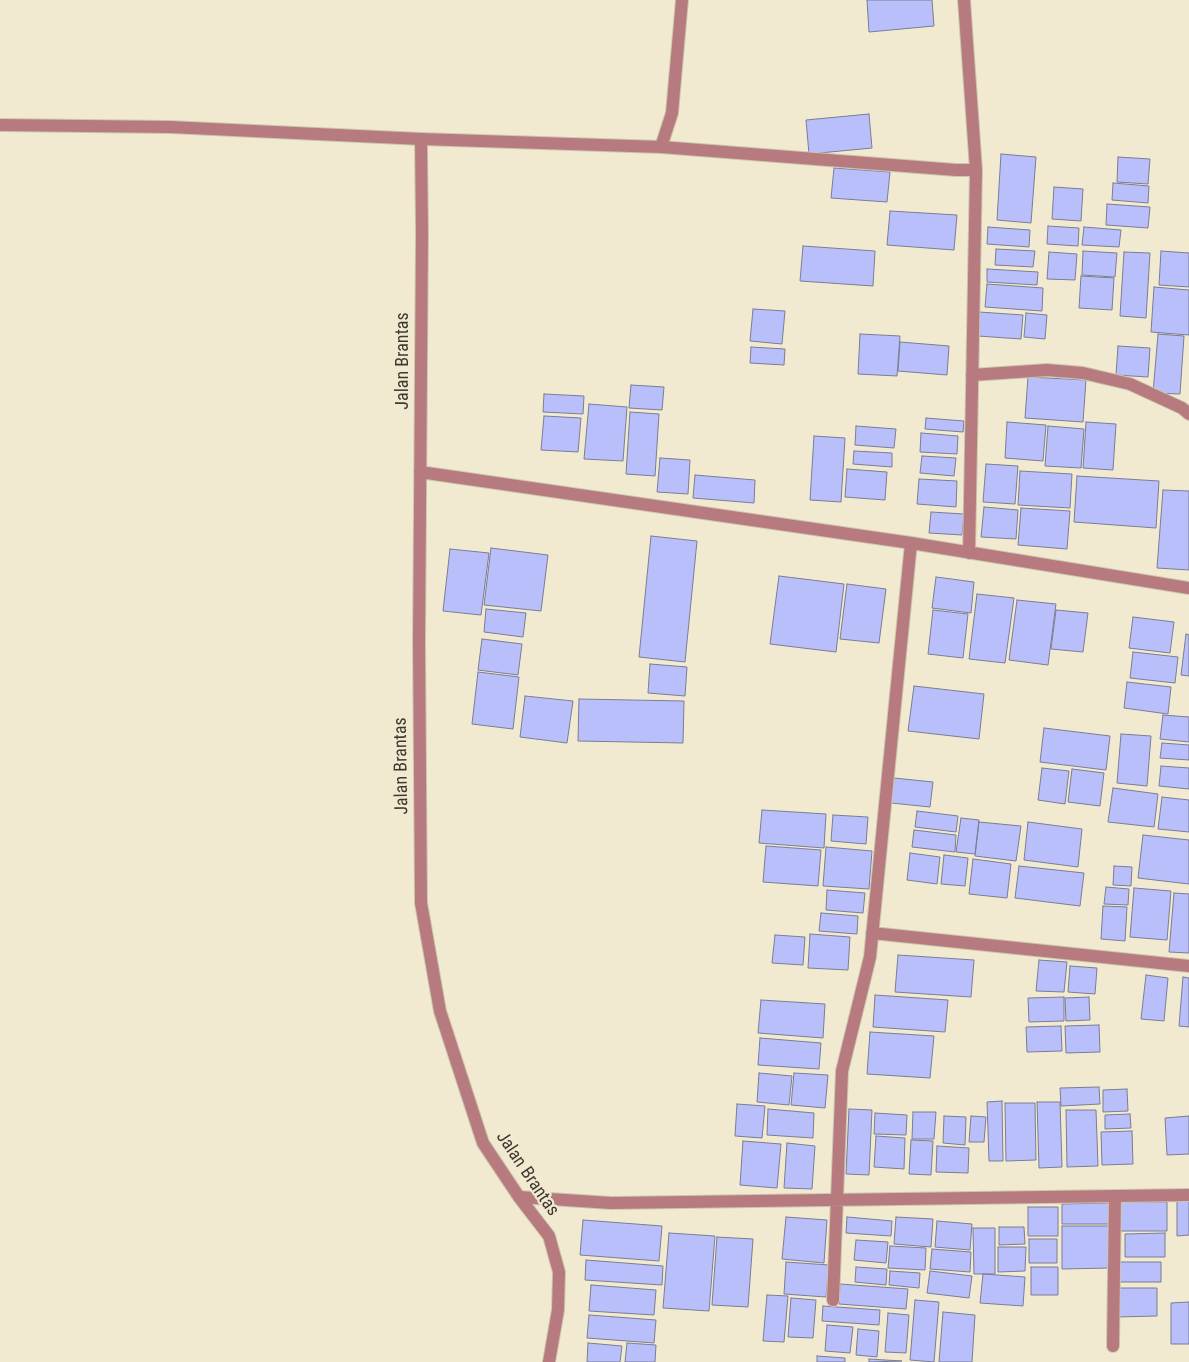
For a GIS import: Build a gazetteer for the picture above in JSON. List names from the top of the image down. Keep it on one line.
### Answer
{"streets":{"street":["Jalan Brantas"]}}
